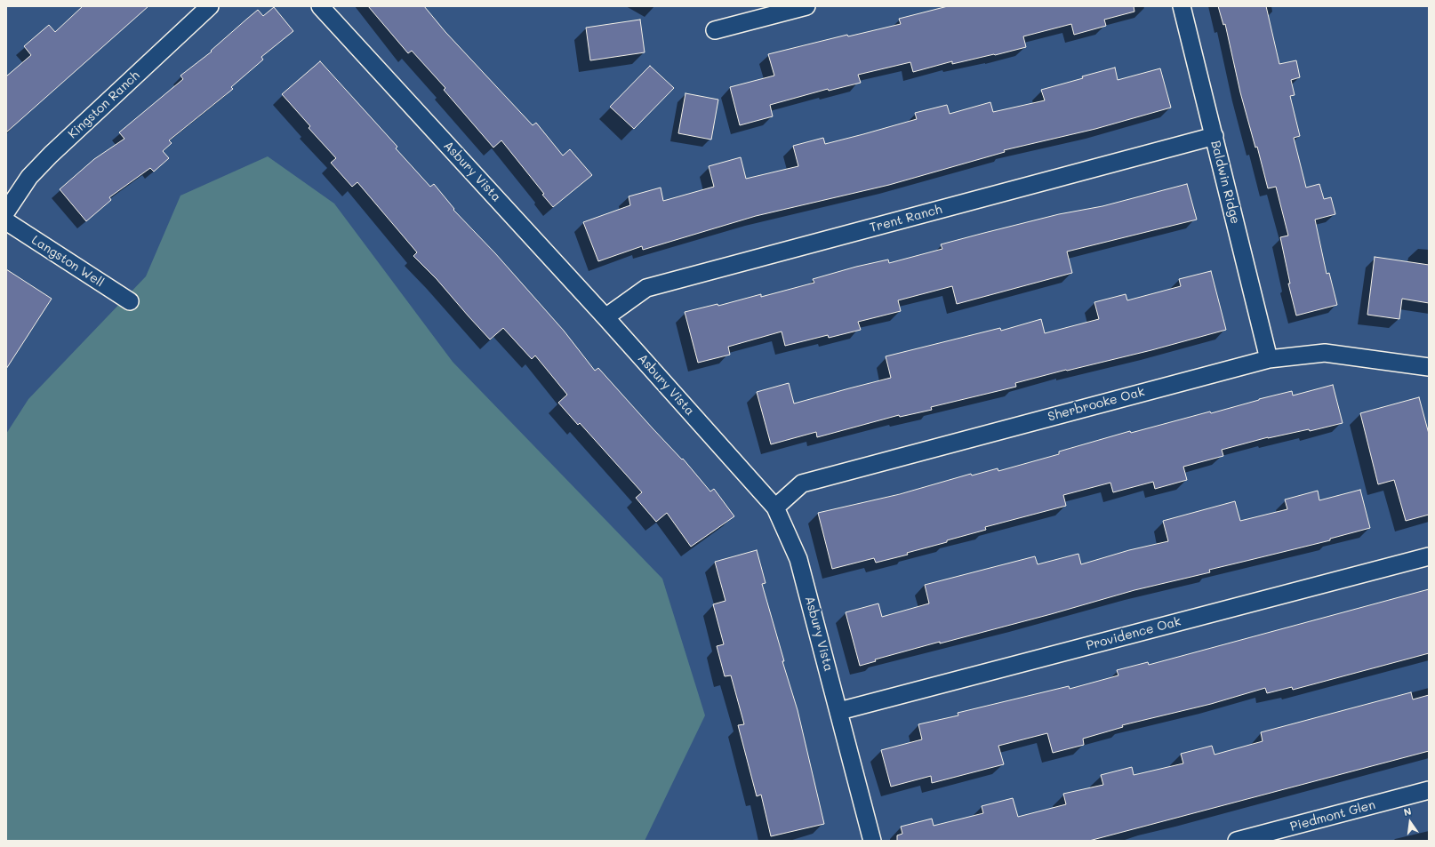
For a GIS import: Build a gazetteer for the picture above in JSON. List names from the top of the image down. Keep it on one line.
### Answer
{"streets":{"street":["Kingston Ranch","Asbury Vista","Baldwin Ridge","Trent Ranch","Langston Well","Sherbrooke Oak","Providence Oak","Piedmont Glen"]},"crossings":[["Asbury Vista","Trent Ranch"],["Asbury Vista","Sherbrooke Oak"],["Asbury Vista","Providence Oak"],["Baldwin Ridge","Trent Ranch"],["Baldwin Ridge","Sherbrooke Oak"]],"north":"top"}
